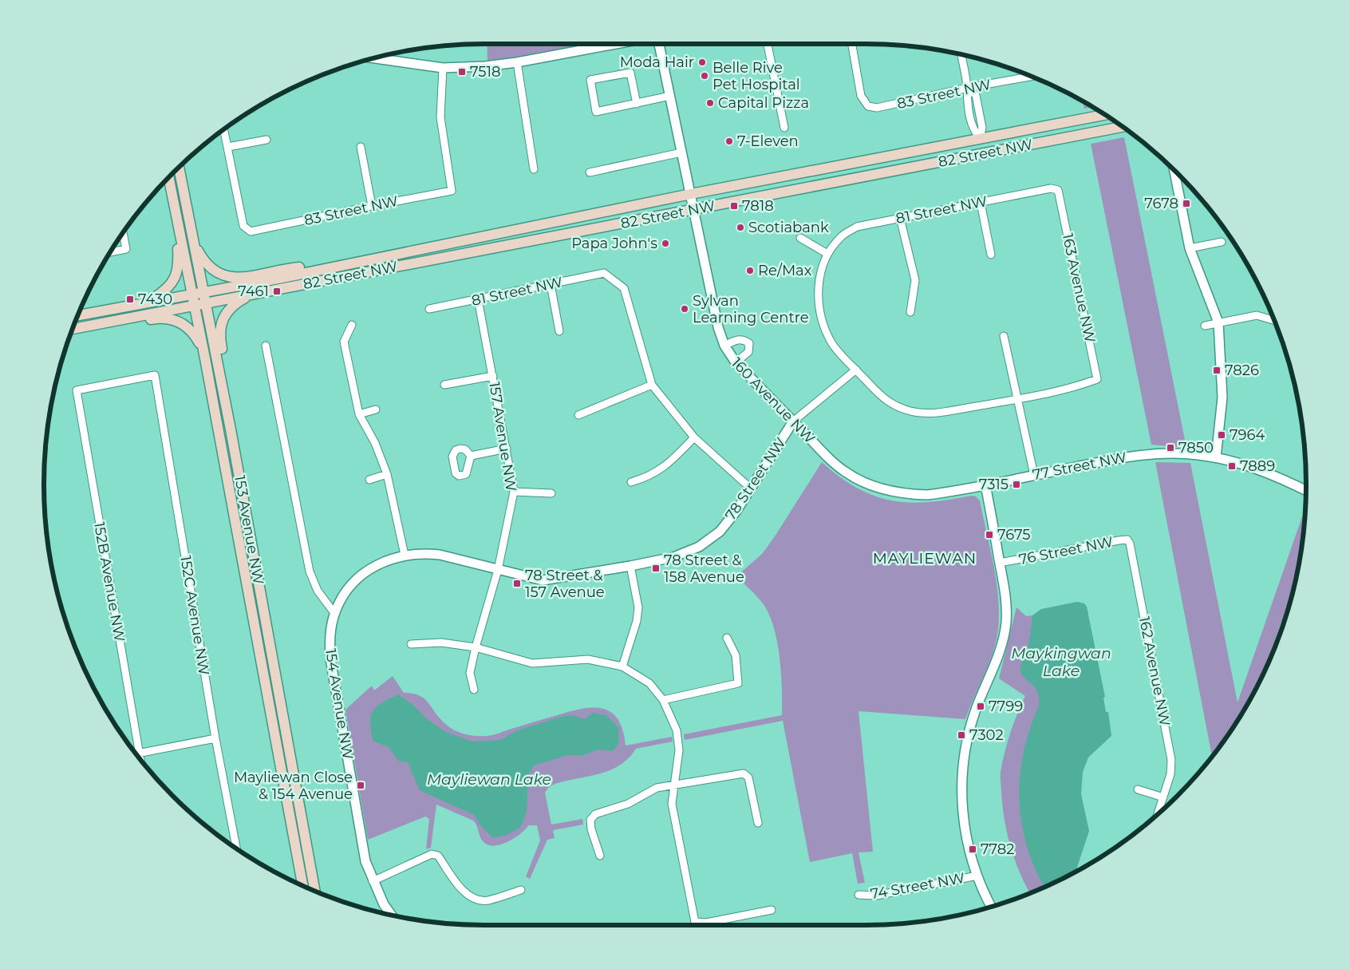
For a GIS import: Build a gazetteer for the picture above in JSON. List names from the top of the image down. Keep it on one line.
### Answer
{"streets":{"main road":["82 Street NW","153 Avenue NW"],"street":["83 Street NW","81 Street NW","163 Avenue NW","160 Avenue NW","157 Avenue NW","77 Street NW","78 Street NW","76 Street NW","152B Avenue NW","152C Avenue NW","162 Avenue NW","154 Avenue NW","74 Street NW"]},"crossings":[["82 Street NW","160 Avenue NW"],["82 Street NW","153 Avenue NW"],["81 Street NW","163 Avenue NW"],["81 Street NW","157 Avenue NW"],["160 Avenue NW","77 Street NW"],["160 Avenue NW","78 Street NW"],["157 Avenue NW","78 Street NW"],["78 Street NW","154 Avenue NW"],["76 Street NW","162 Avenue NW"],["152B Avenue NW","152C Avenue NW"]],"districts":["MAYLIEWAN"],"water":["Maykingwan Lake","Mayliewan Lake"],"places":{"other":["Moda Hair","Belle Rive Pet Hospital","Capital Pizza","7-Eleven","Scotiabank","Papa John's","Re/Max","Sylvan Learning Centre"],"transit":["7518","7678","7818","7461","7430","7826","7964","7850","7889","7315","7675","78 Street & 158 Avenue","78 Street & 157 Avenue","7799","7302","Mayliewan Close & 154 Avenue","7782"]}}
